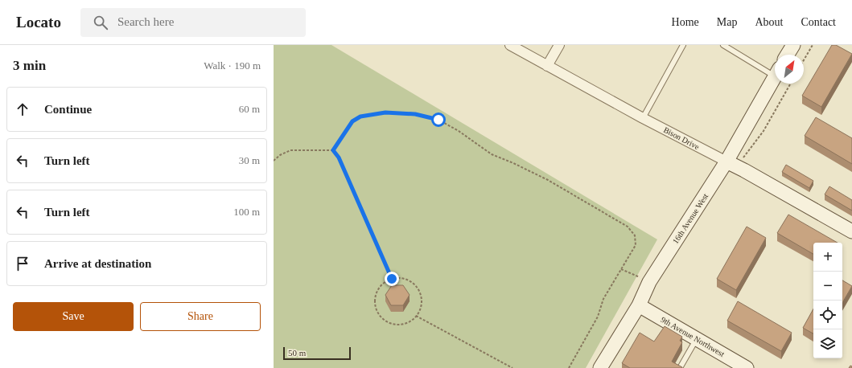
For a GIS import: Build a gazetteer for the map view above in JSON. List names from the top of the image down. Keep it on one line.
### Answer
{"streets":{"street":["Bison Drive","16th Avenue West","9th Avenue Northwest"]},"crossings":[["Bison Drive","16th Avenue West"],["16th Avenue West","9th Avenue Northwest"]],"scale_bar":"50 m","north":"top right","page":{"header":"Locato","search":"Search here","nav":["Home","Map","About","Contact"],"heading":["3 min","Walk · 190 m"],"list":[["Continue","60 m"],["Turn left","30 m"],["Turn left","100 m"],"Arrive at destination"],"map_buttons":["+","−"],"buttons":["Save","Share"],"scale":"50 m"}}
